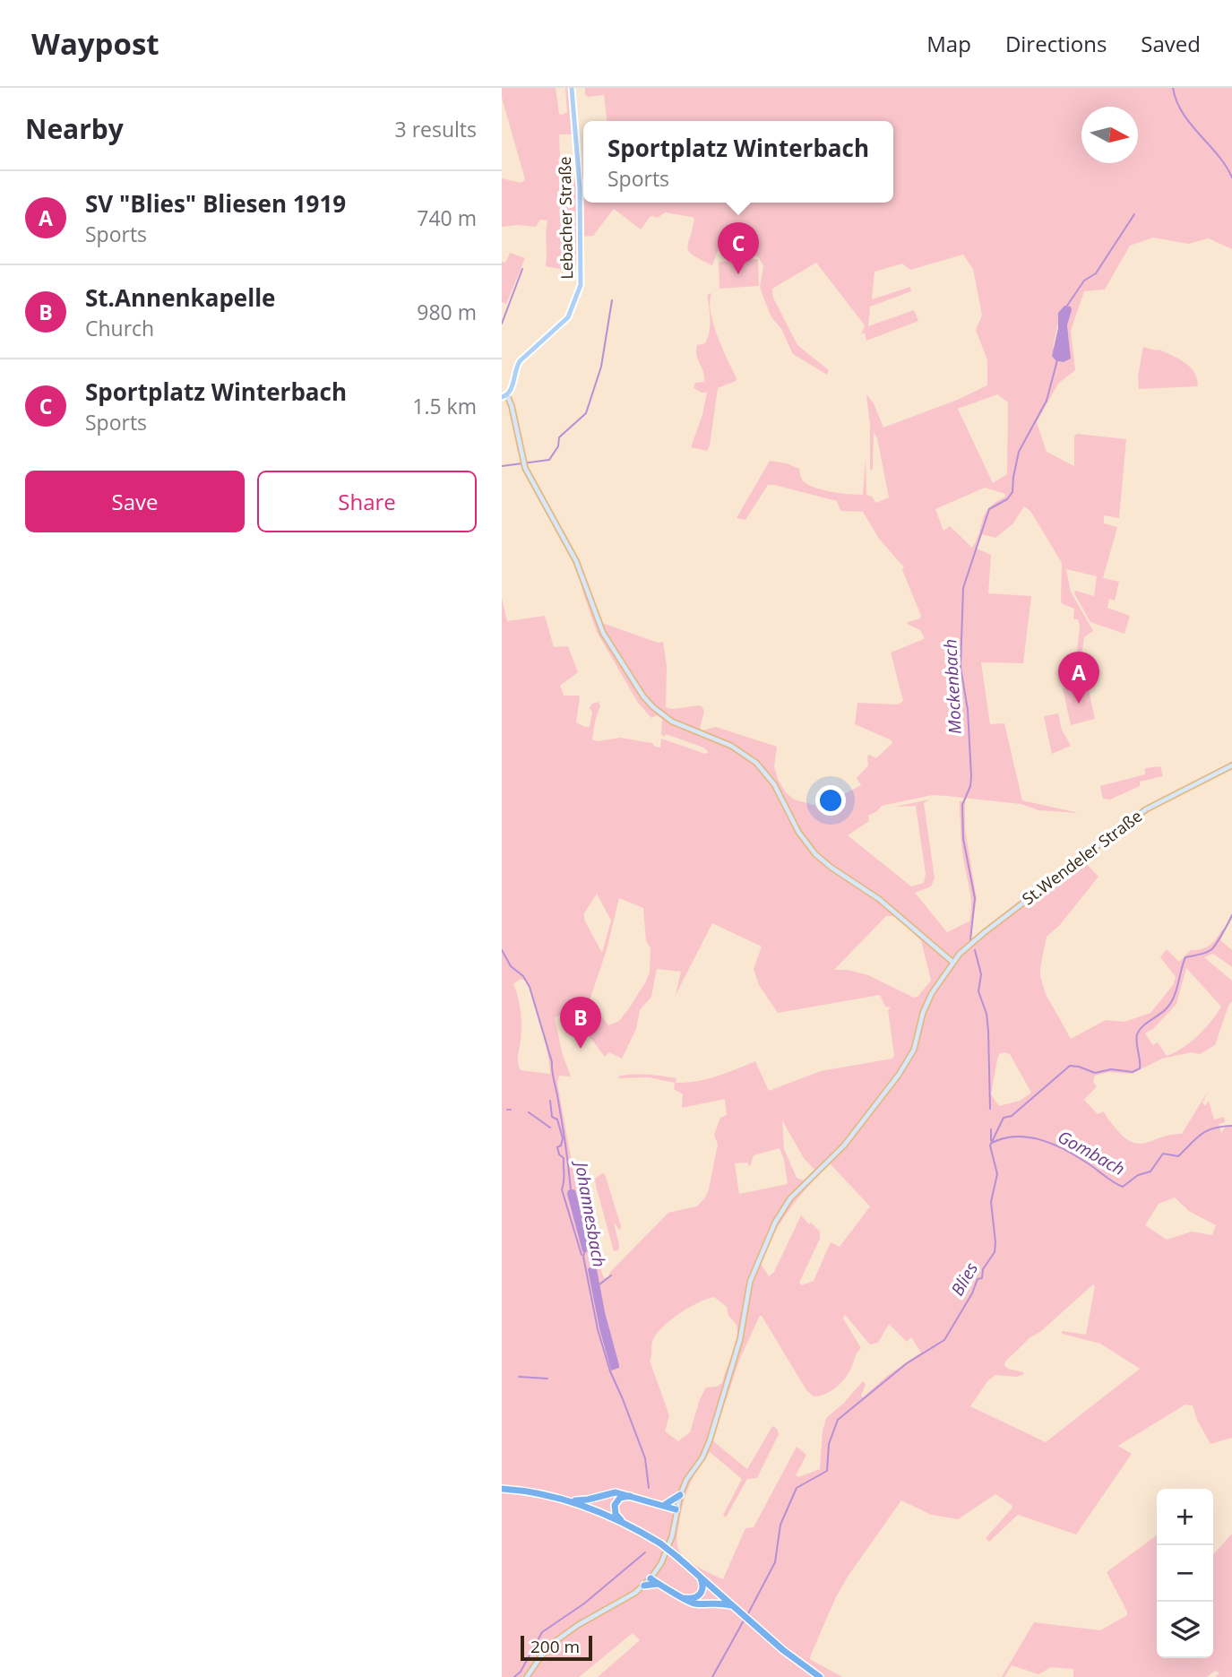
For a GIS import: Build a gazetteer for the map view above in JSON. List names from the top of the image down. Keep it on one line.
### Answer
{"streets":{"main road":["Lebacher Straße","St.Wendeler Straße"]},"water":["Mockenbach","Gombach","Johannesbach","Blies"],"scale_bar":"200 m","north":"right","page":{"header":"Waypost","nav":["Map","Directions","Saved"],"heading":["Nearby","3 results"],"popup":["Sportplatz Winterbach","Sports"],"list":[{"mark":"A","name":"SV \"Blies\" Bliesen 1919","note":"Sports","value":"740 m"},{"mark":"B","name":"St.Annenkapelle","note":"Church","value":"980 m"},{"mark":"C","name":"Sportplatz Winterbach","note":"Sports","value":"1.5 km"}],"pins":["C","A","B"],"buttons":["Save","Share"],"map_buttons":["+","−"],"scale":"200 m"}}
